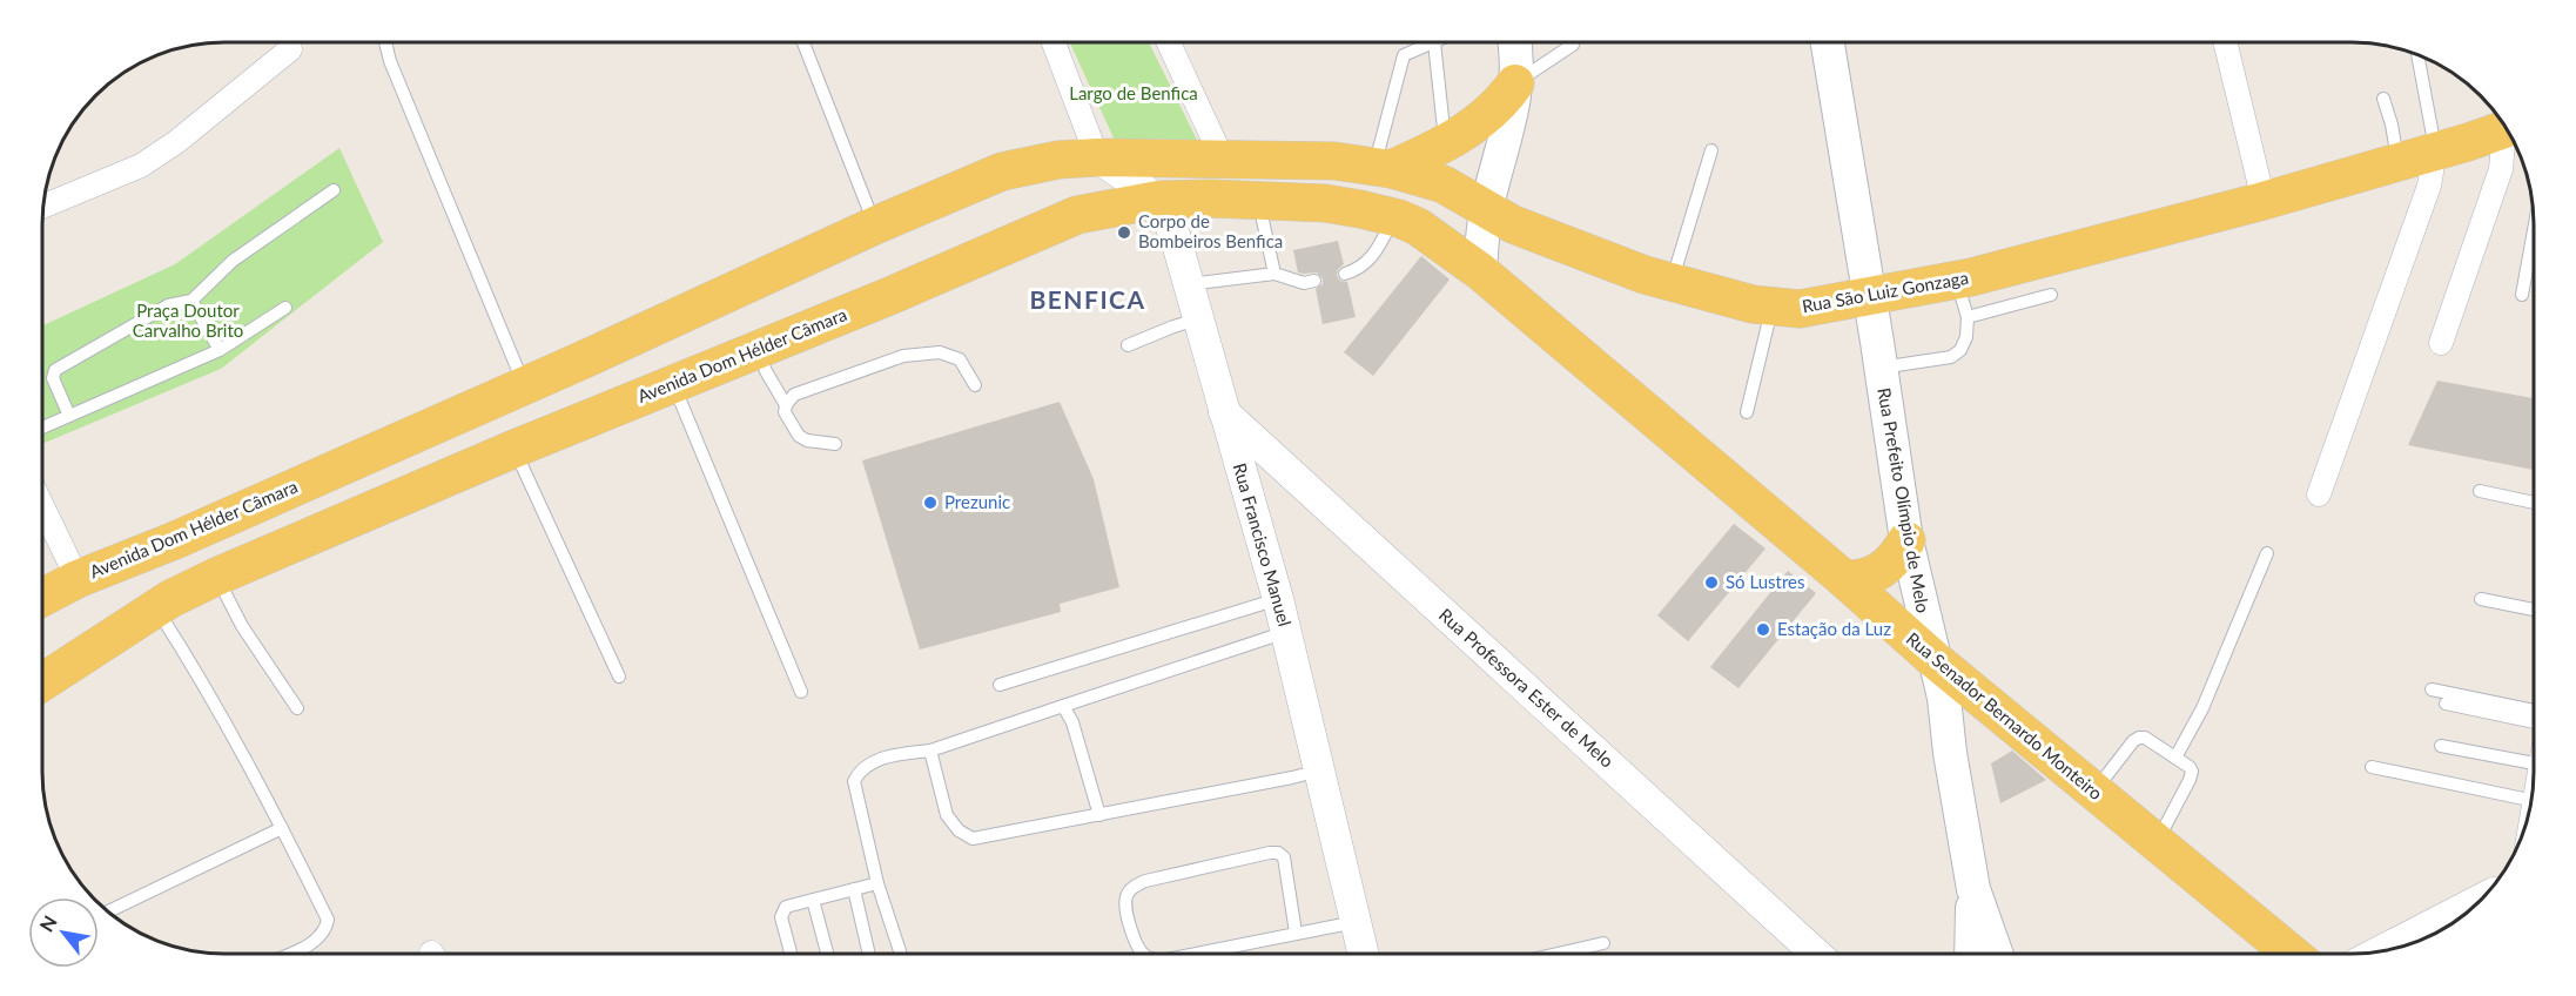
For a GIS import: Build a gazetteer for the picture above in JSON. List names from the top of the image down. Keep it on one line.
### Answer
{"streets":{"main road":["Rua São Luiz Gonzaga","Avenida Dom Hélder Câmara","Rua Prefeito Olímpio de Melo","Rua Senador Bernardo Monteiro"],"street":["Rua Francisco Manuel","Rua Professora Ester de Melo"]},"crossings":[["Rua São Luiz Gonzaga","Rua Prefeito Olímpio de Melo"],["Avenida Dom Hélder Câmara","Rua Francisco Manuel"],["Avenida Dom Hélder Câmara","Rua Senador Bernardo Monteiro"],["Rua Prefeito Olímpio de Melo","Rua Senador Bernardo Monteiro"],["Rua Francisco Manuel","Rua Professora Ester de Melo"]],"districts":["BENFICA"],"parks":["Largo de Benfica","Praça Doutor Carvalho Brito"],"places":["Corpo de Bombeiros Benfica","Prezunic","Só Lustres","Estação da Luz"],"north":"top left"}
